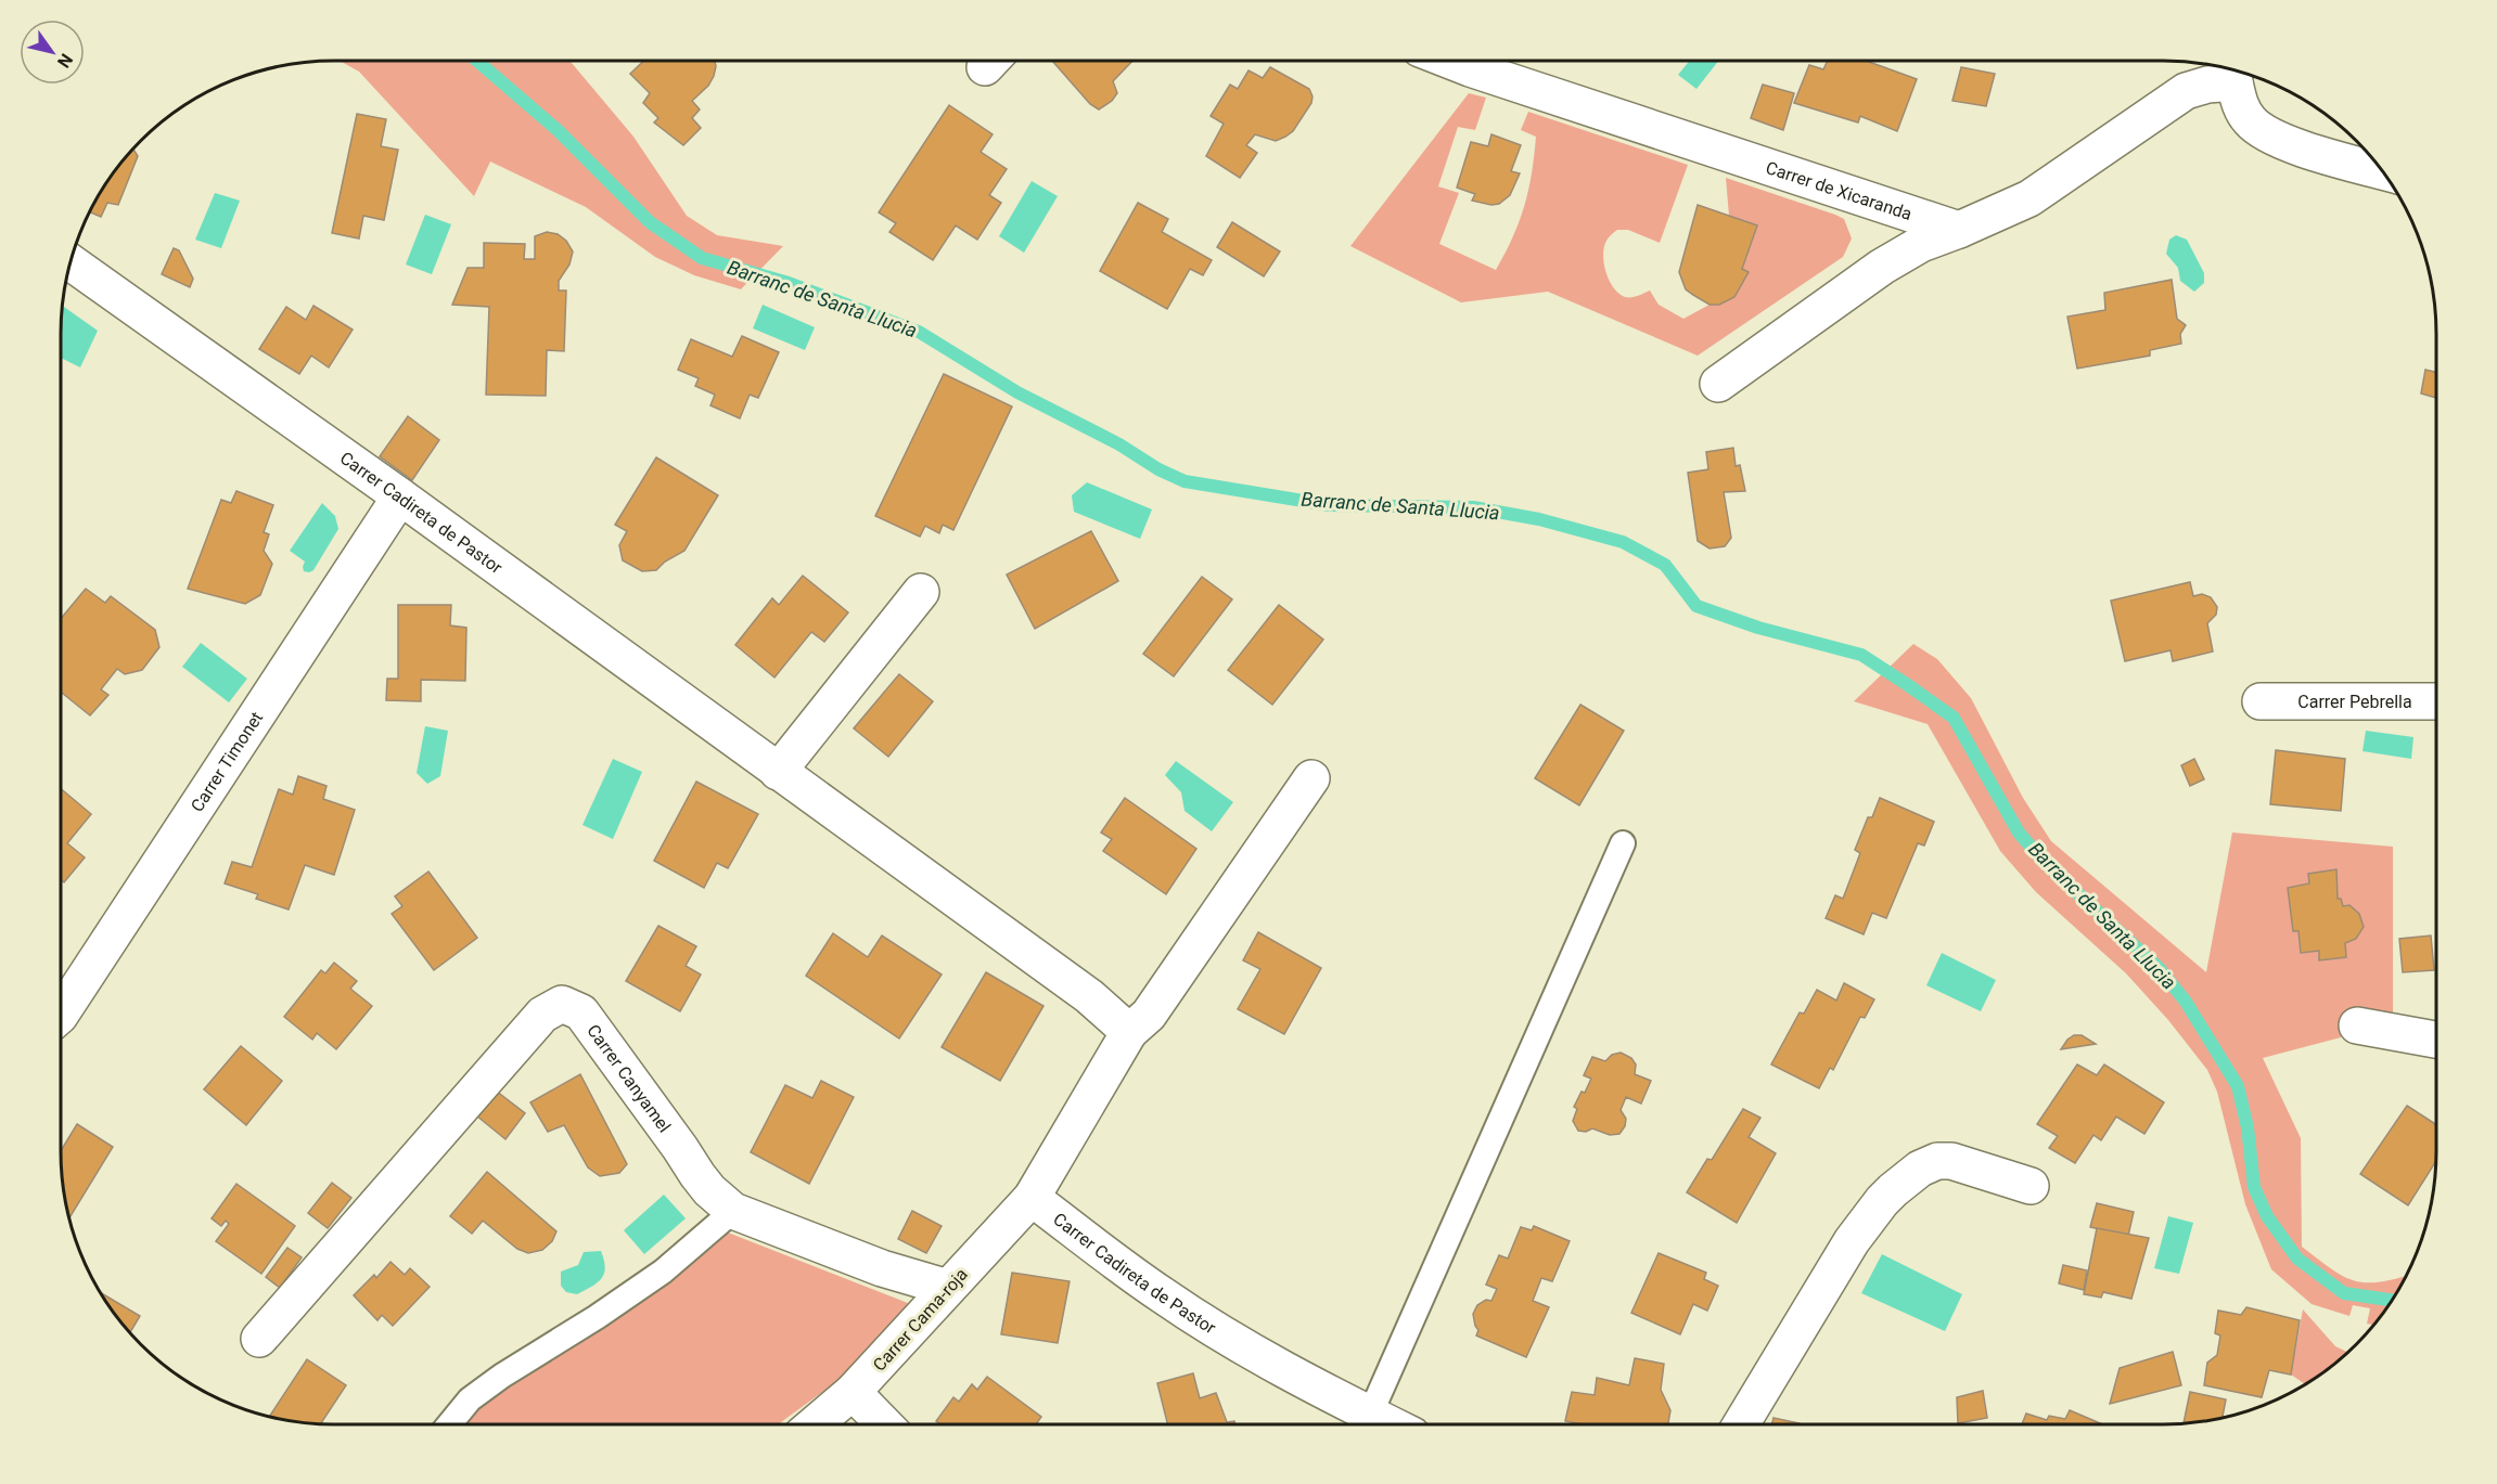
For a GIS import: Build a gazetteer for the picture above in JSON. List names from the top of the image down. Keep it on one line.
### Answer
{"streets":{"street":["Carrer de Xicaranda","Carrer Cadireta de Pastor","Carrer Pebrella","Carrer Timonet","Carrer Canyamel","Carrer Cama-roja"]},"crossings":[["Carrer Cadireta de Pastor","Carrer Timonet"],["Carrer Cadireta de Pastor","Carrer Cama-roja"],["Carrer Canyamel","Carrer Cama-roja"]],"water":["Barranc de Santa Llucia"],"north":"bottom right"}
